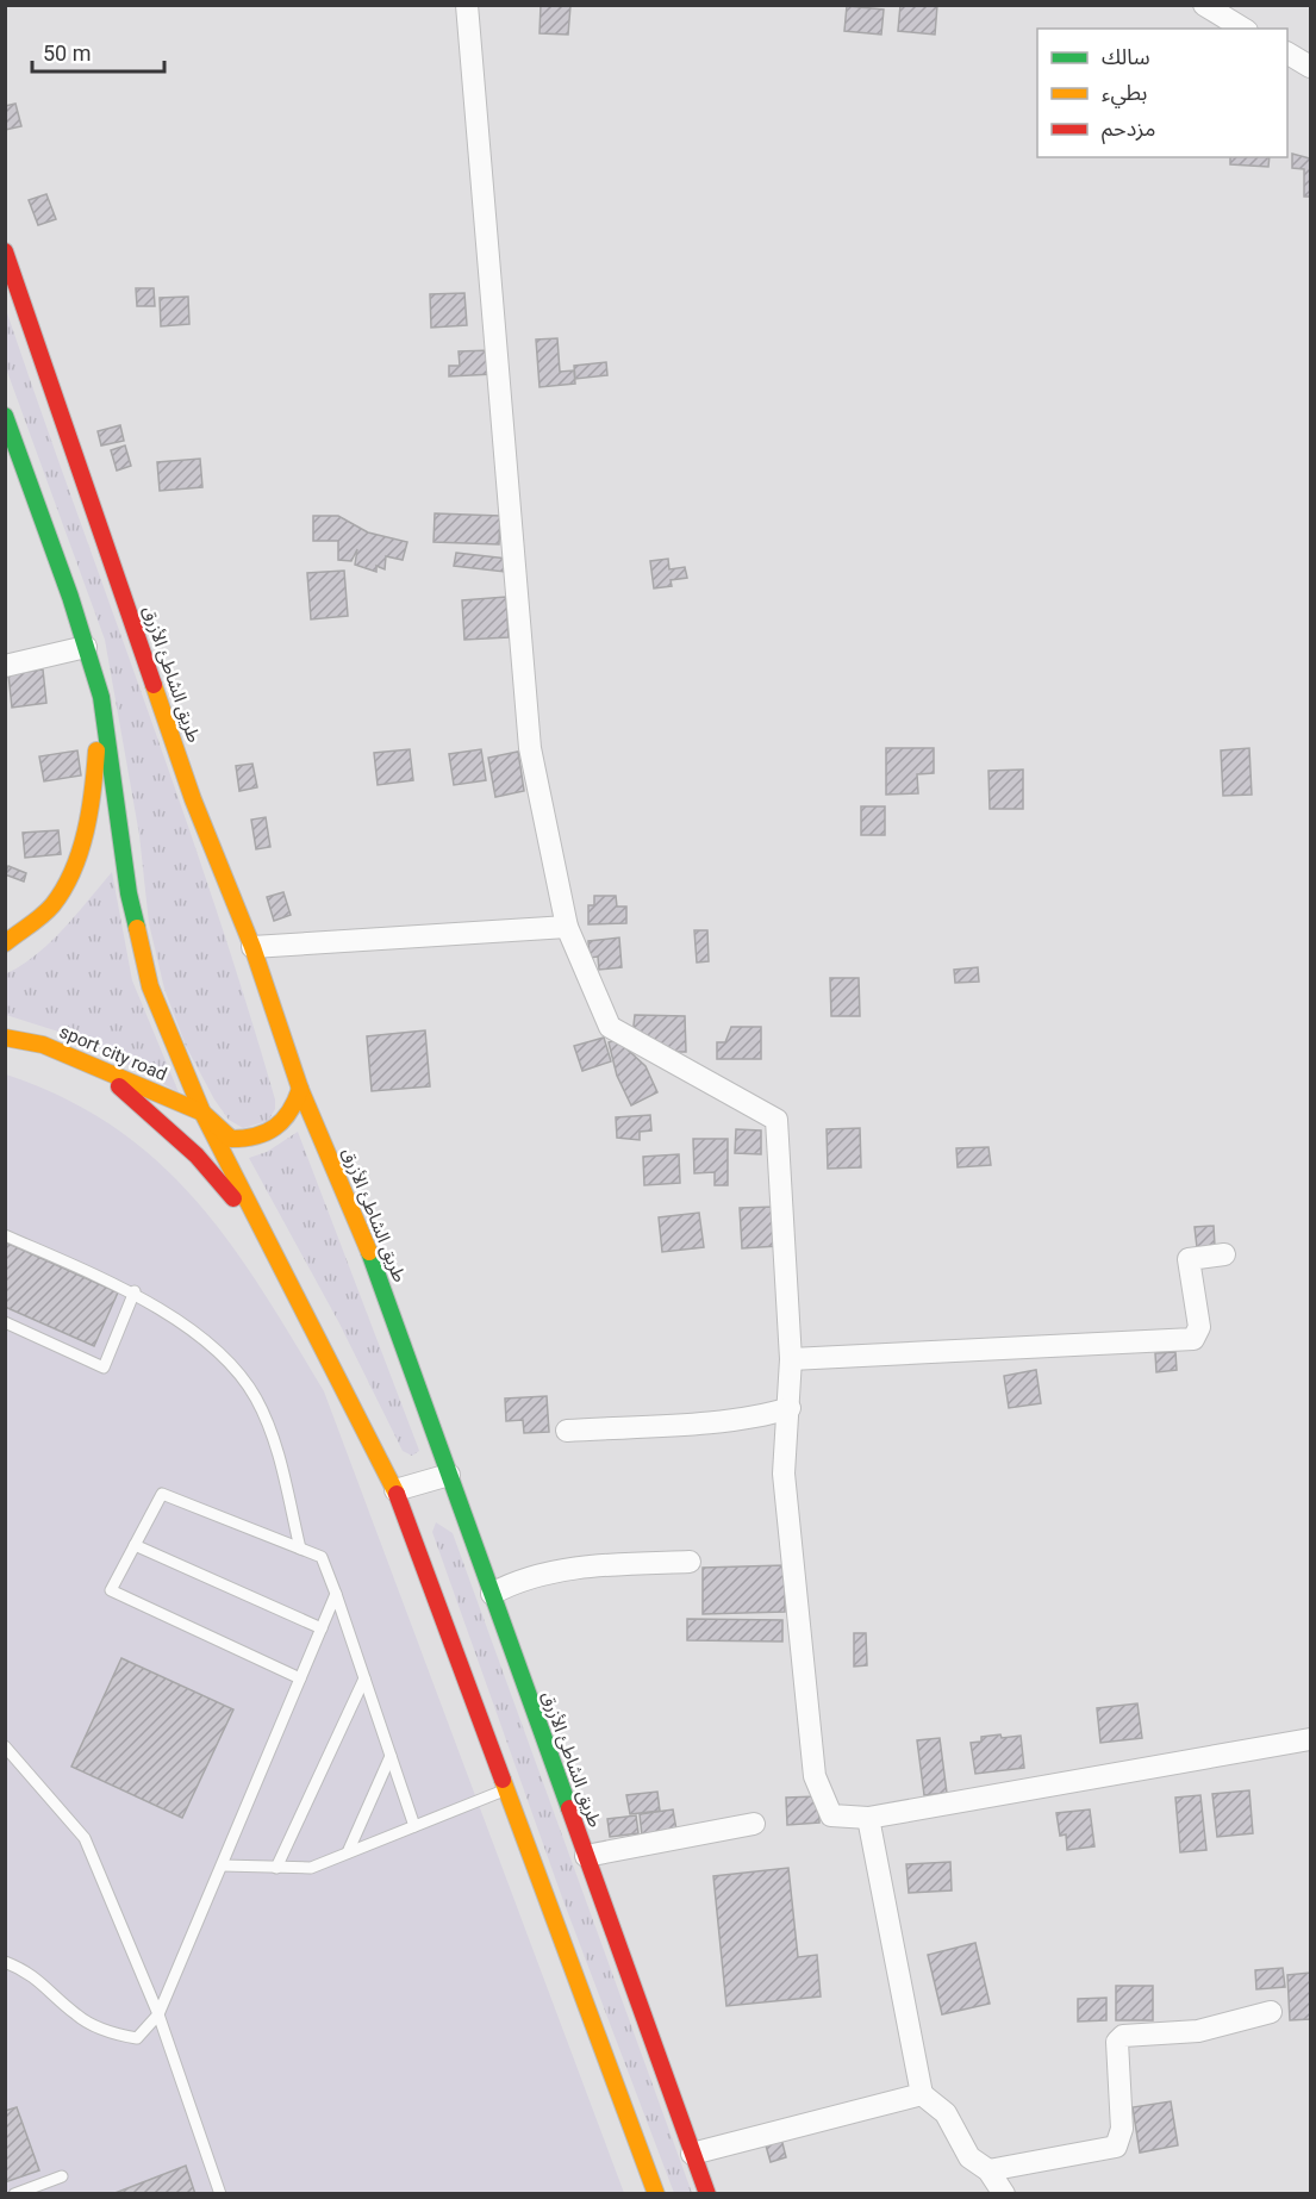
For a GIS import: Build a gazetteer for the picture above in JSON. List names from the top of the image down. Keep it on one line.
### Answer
{"streets":{"main road":["طريق الشاطئ الأزرق","sport city road"]},"legend":["سالك","بطيء","مزدحم"],"scale_bar":"50 m"}
